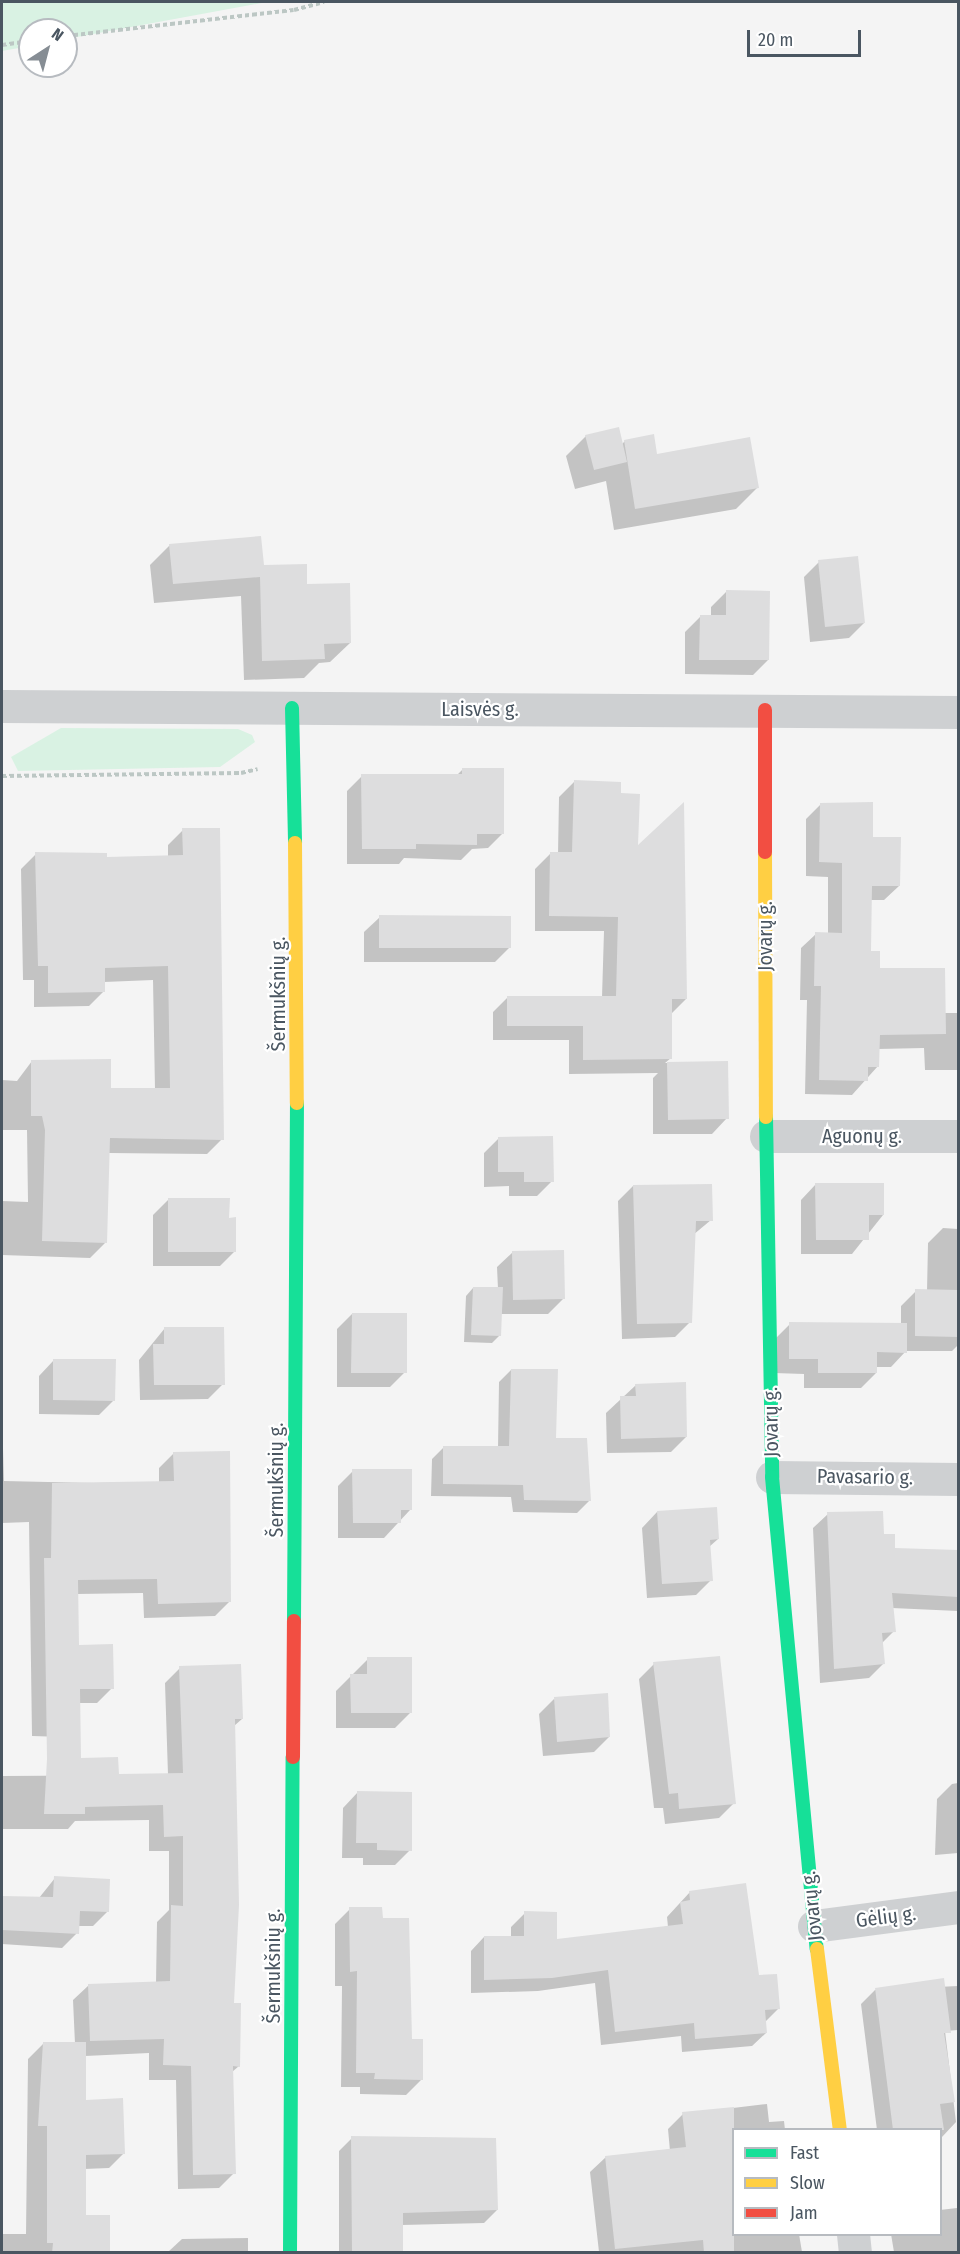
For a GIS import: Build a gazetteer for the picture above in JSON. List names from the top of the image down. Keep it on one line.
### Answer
{"streets":{"street":["Laisvės g.","Jovarų g.","Šermukšnių g.","Aguonų g.","Pavasario g.","Gėlių g."]},"crossings":[["Laisvės g.","Jovarų g."],["Laisvės g.","Šermukšnių g."],["Jovarų g.","Aguonų g."],["Jovarų g.","Pavasario g."],["Jovarų g.","Gėlių g."]],"legend":["Fast","Slow","Jam"],"scale_bar":"20 m","north":"top right"}
